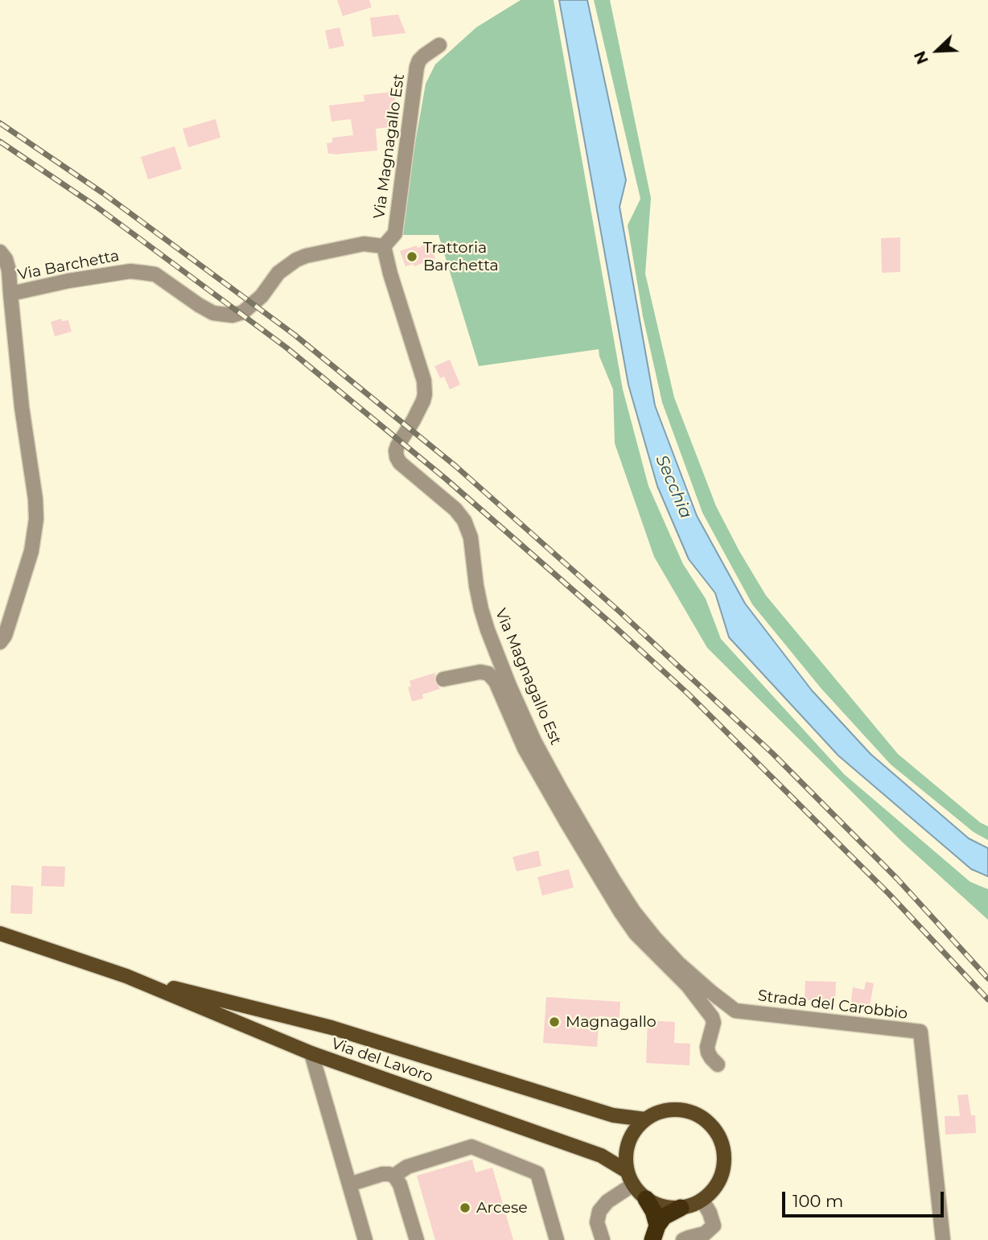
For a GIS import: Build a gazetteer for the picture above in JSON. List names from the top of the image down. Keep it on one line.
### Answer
{"streets":{"main road":["Via del Lavoro"],"street":["Via Magnagallo Est","Via Barchetta","Strada del Carobbio"]},"crossings":[["Via Magnagallo Est","Via Barchetta"],["Via Magnagallo Est","Strada del Carobbio"]],"water":["Secchia"],"places":["Trattoria Barchetta","Magnagallo","Arcese"],"scale_bar":"100 m","north":"bottom left"}
